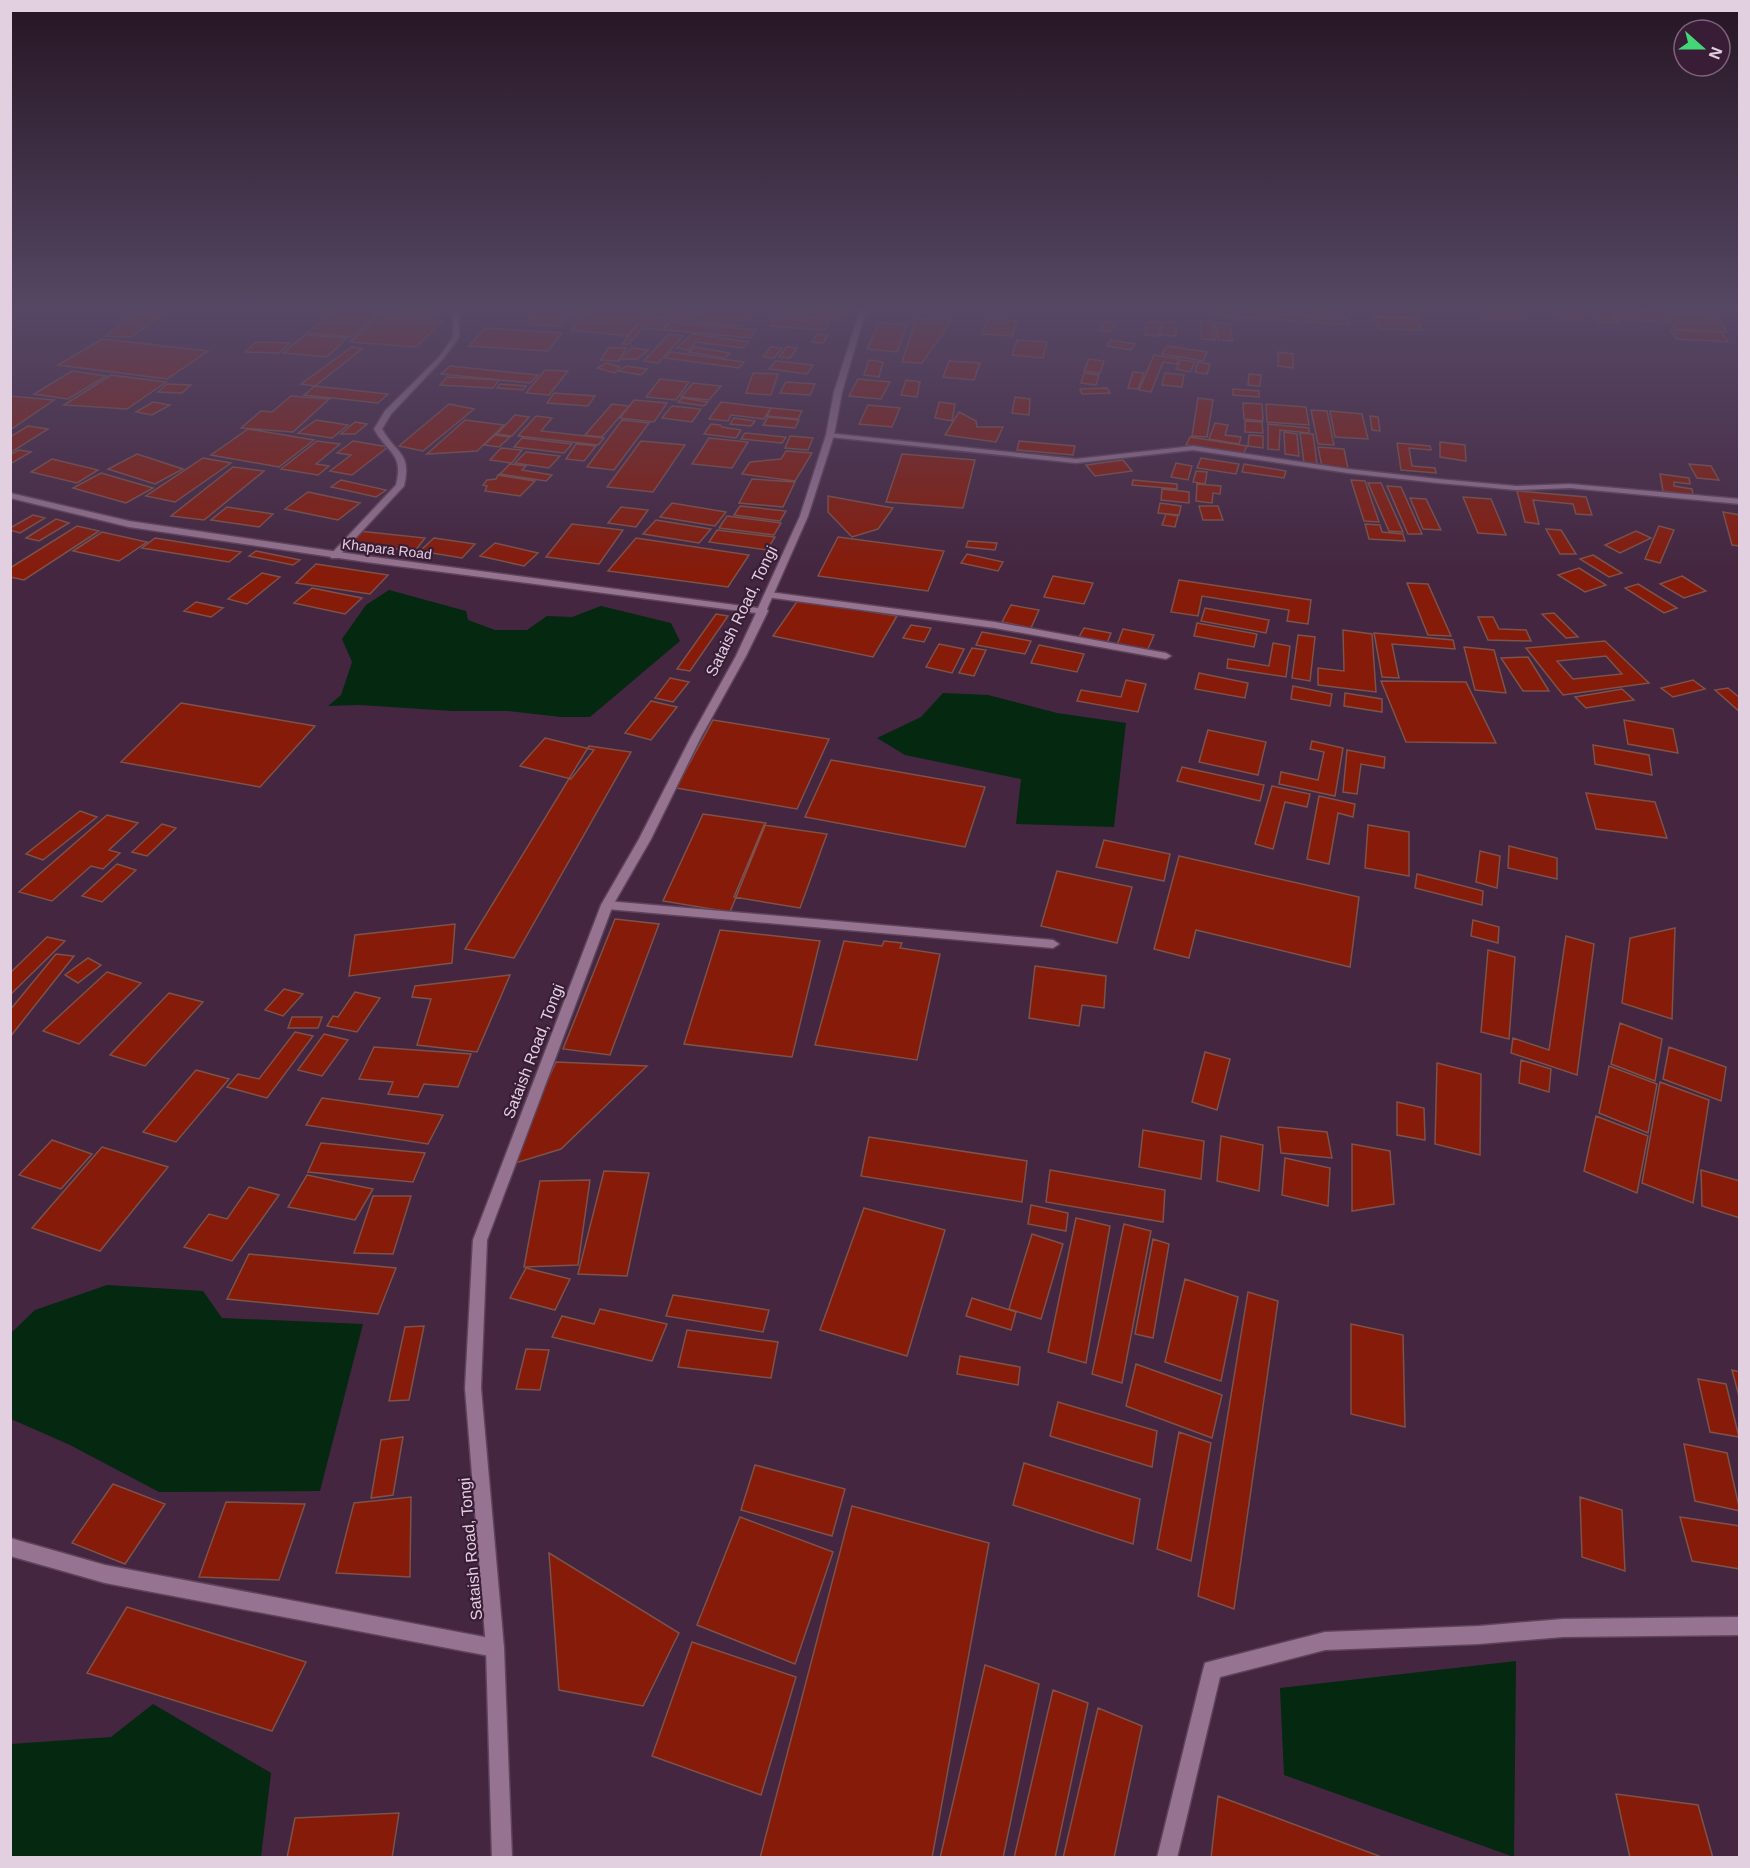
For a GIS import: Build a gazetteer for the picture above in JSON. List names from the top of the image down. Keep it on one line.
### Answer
{"streets":{"street":["Khapara Road","Sataish Road, Tongi"]},"crossings":[["Khapara Road","Sataish Road, Tongi"]],"north":"right"}
